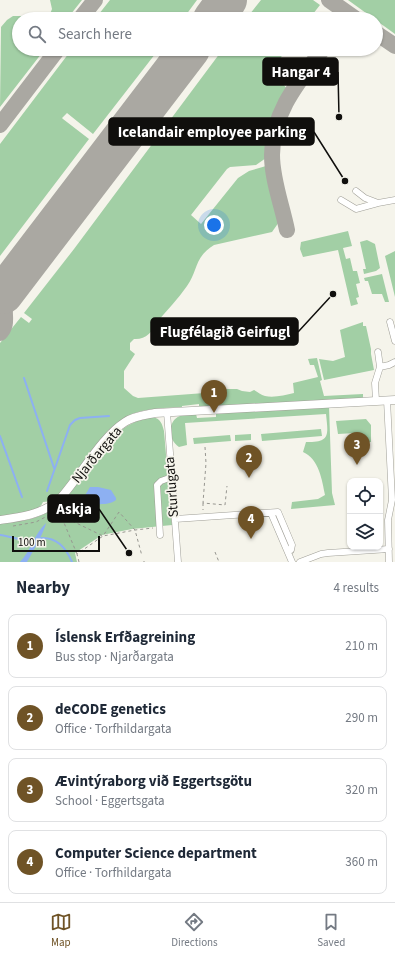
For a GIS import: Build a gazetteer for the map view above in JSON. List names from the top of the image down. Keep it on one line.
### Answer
{"streets":{"main road":["Njarðargata"],"street":["Sturlugata"]},"crossings":[["Njarðargata","Sturlugata"]],"places":["Hangar 4","Icelandair employee parking","Flugfélagið Geirfugl","Askja"],"scale_bar":"100 m","page":{"search":"Search here","pins":["1","3","2","4"],"scale":"100 m","heading":["Nearby","4 results"],"list":[{"mark":"1","name":"Íslensk Erfðagreining","note":"Bus stop · Njarðargata","value":"210 m"},{"mark":"2","name":"deCODE genetics","note":"Office · Torfhildargata","value":"290 m"},{"mark":"3","name":"Ævintýraborg við Eggertsgötu","note":"School · Eggertsgata","value":"320 m"},{"mark":"4","name":"Computer Science department","note":"Office · Torfhildargata","value":"360 m"}],"nav":["Map","Directions","Saved"]}}
